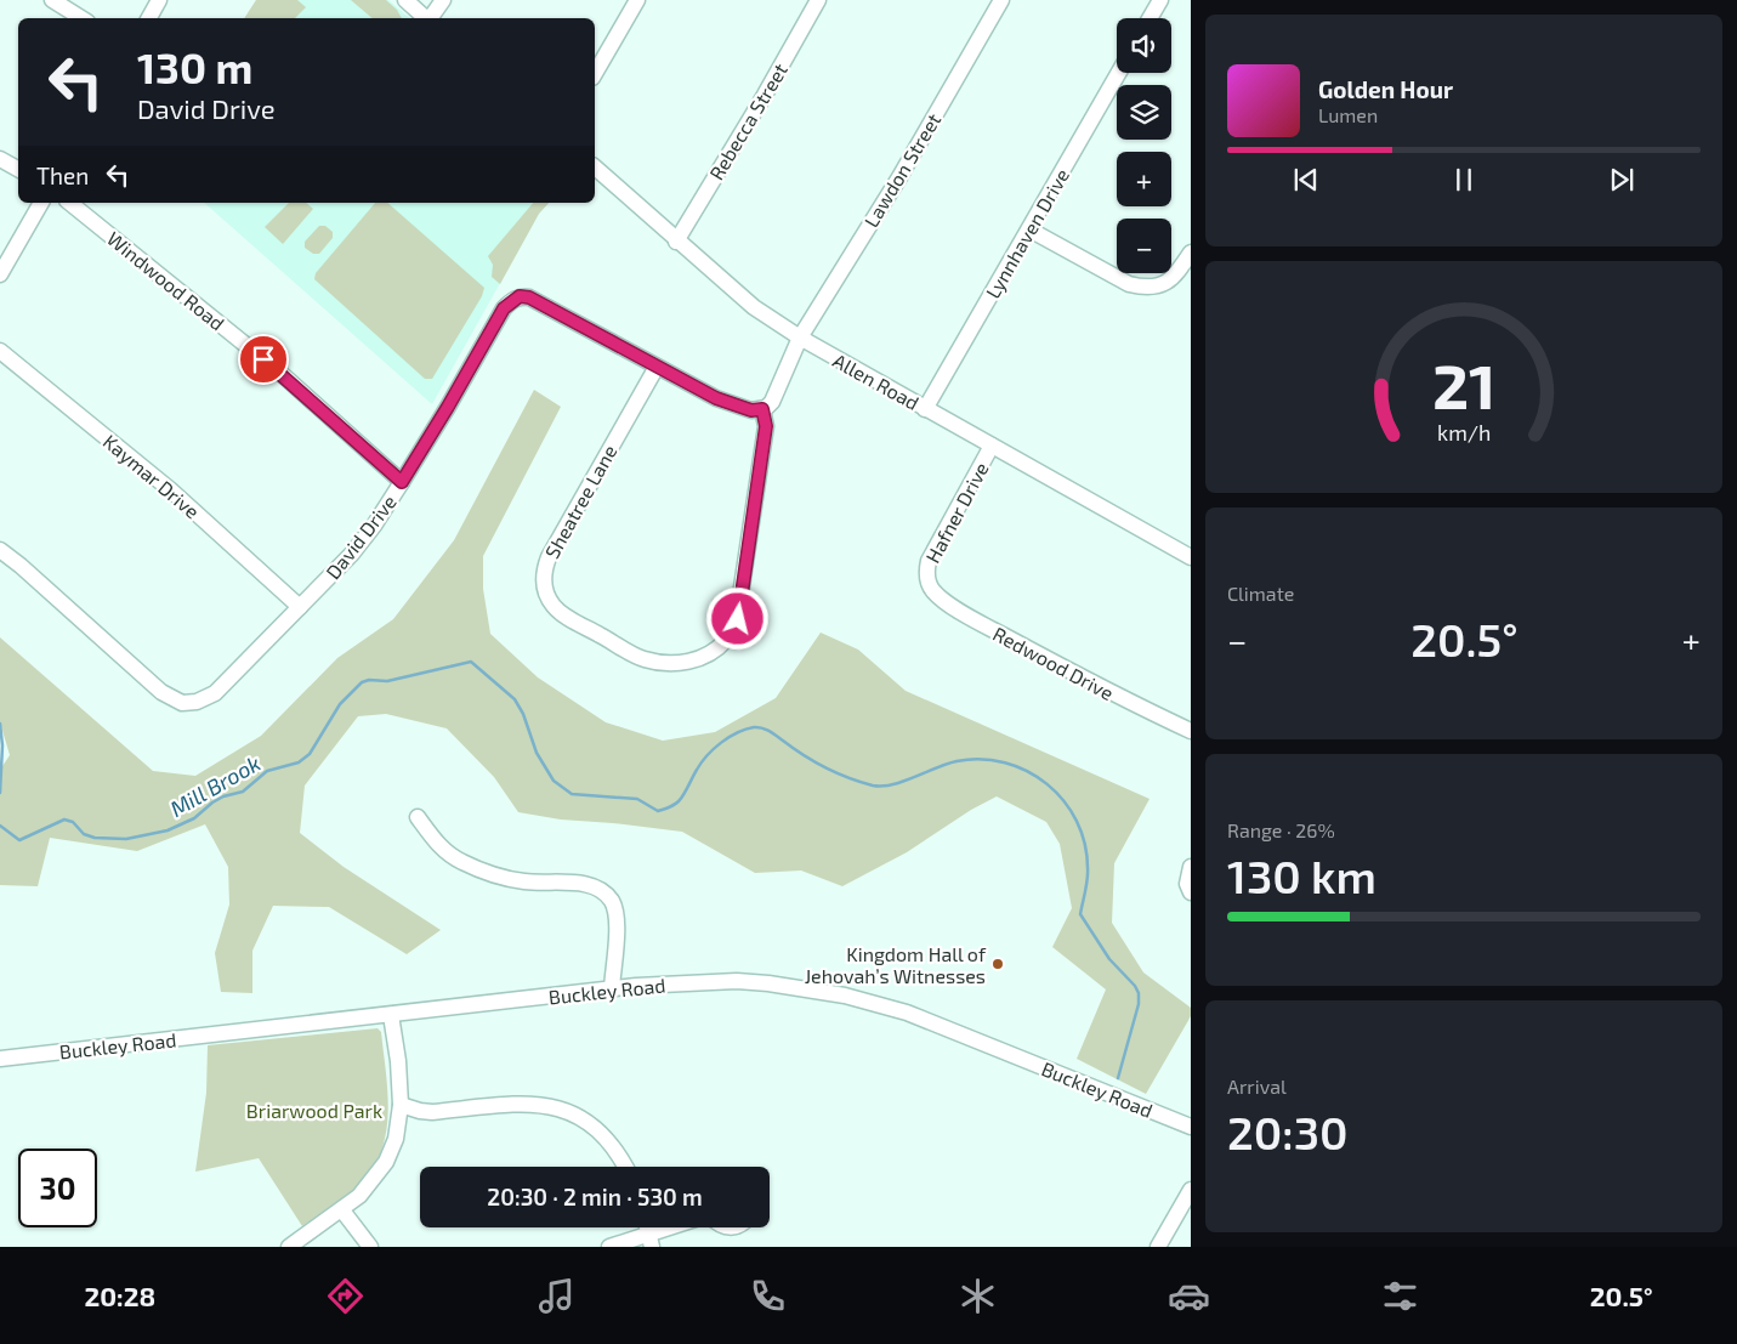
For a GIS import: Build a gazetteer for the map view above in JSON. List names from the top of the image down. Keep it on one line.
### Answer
{"streets":{"street":["Rebecca Street","Lawdon Street","Lynnhaven Drive","Windwood Road","Allen Road","Kaymar Drive","Sheatree Lane","Hafner Drive","David Drive","Redwood Drive","Buckley Road"]},"crossings":[["Rebecca Street","Allen Road"],["Lawdon Street","Allen Road"],["Lynnhaven Drive","Allen Road"],["Windwood Road","David Drive"],["Allen Road","Hafner Drive"],["Kaymar Drive","David Drive"],["Sheatree Lane","David Drive"],["Hafner Drive","Redwood Drive"]],"water":["Mill Brook"],"parks":["Briarwood Park"],"places":["Kingdom Hall of Jehovah’s Witnesses"],"page":{"map_buttons":["+","−"],"turn":["130 m","David Drive"],"song":["Golden Hour","Lumen"],"then":"Then","tile":["Climate",["Range · 26%","130 km"],["Arrival","20:30"]],"heat":["−","20.5°","+"],"limit":"30","trip":"20:30 · 2 min · 530 m","tabs":["20:28","20.5°"],"gauge":["21","km/h"]}}
